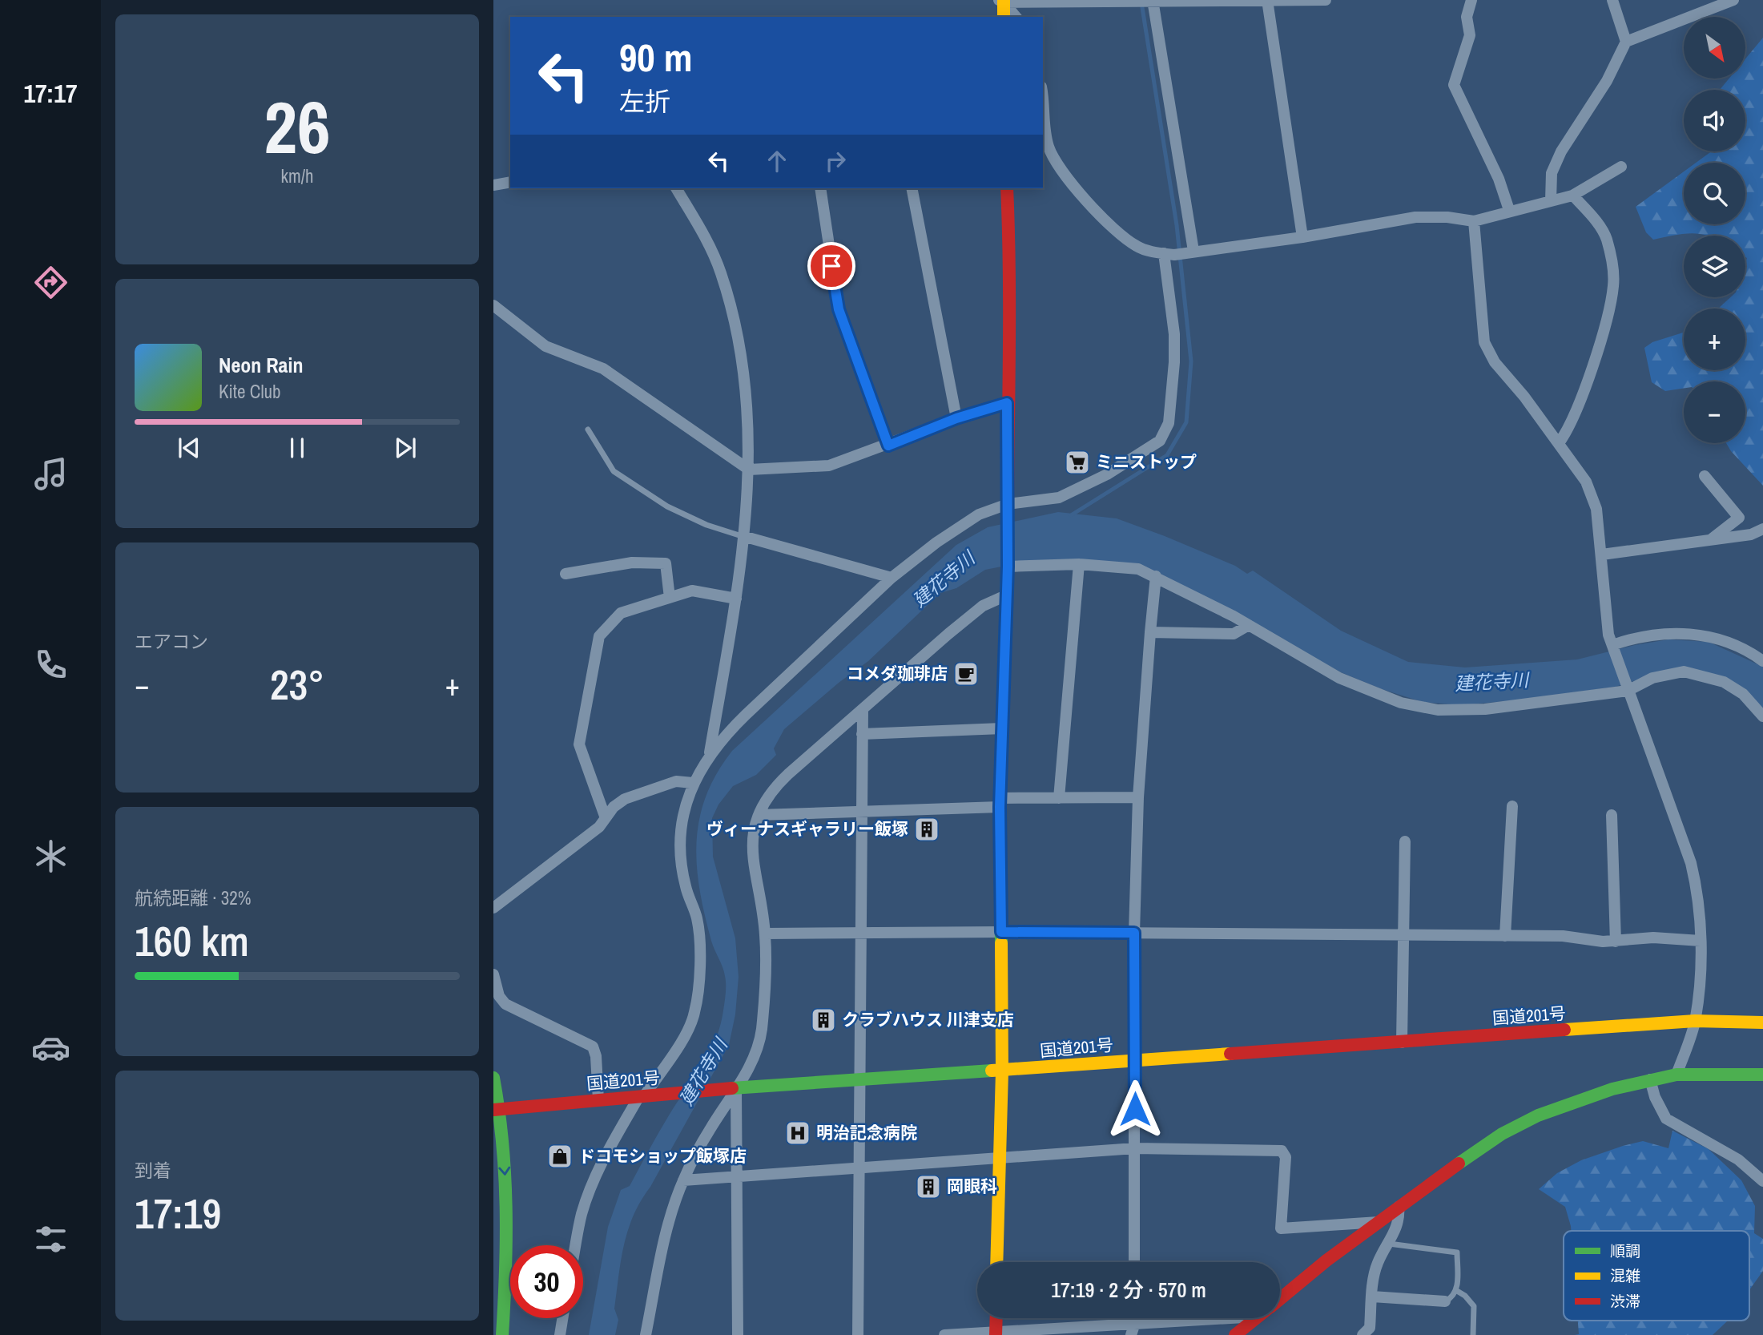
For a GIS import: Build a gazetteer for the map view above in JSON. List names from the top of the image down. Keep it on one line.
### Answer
{"streets":{"main road":["国道201号"]},"water":["建花寺川"],"places":{"supermarket":["ミニストップ"],"cafe":["コメダ珈琲店"],"building":["ヴィーナスギャラリー飯塚","クラブハウス 川津支店","岡眼科"],"hospital":["明治記念病院"],"shop":["ドコモショップ飯塚店"]},"legend":["順調","混雑","渋滞"],"north":"bottom right","page":{"tabs":"17:17","tile":[["26","km/h"],"エアコン",["航続距離 · 32%","160 km"],["到着","17:19"]],"map_buttons":["+","−"],"turn":["90 m","左折"],"song":["Neon Rain","Kite Club"],"heat":["−","23°","+"],"limit":"30","trip":"17:19 · 2 分 · 570 m"}}
